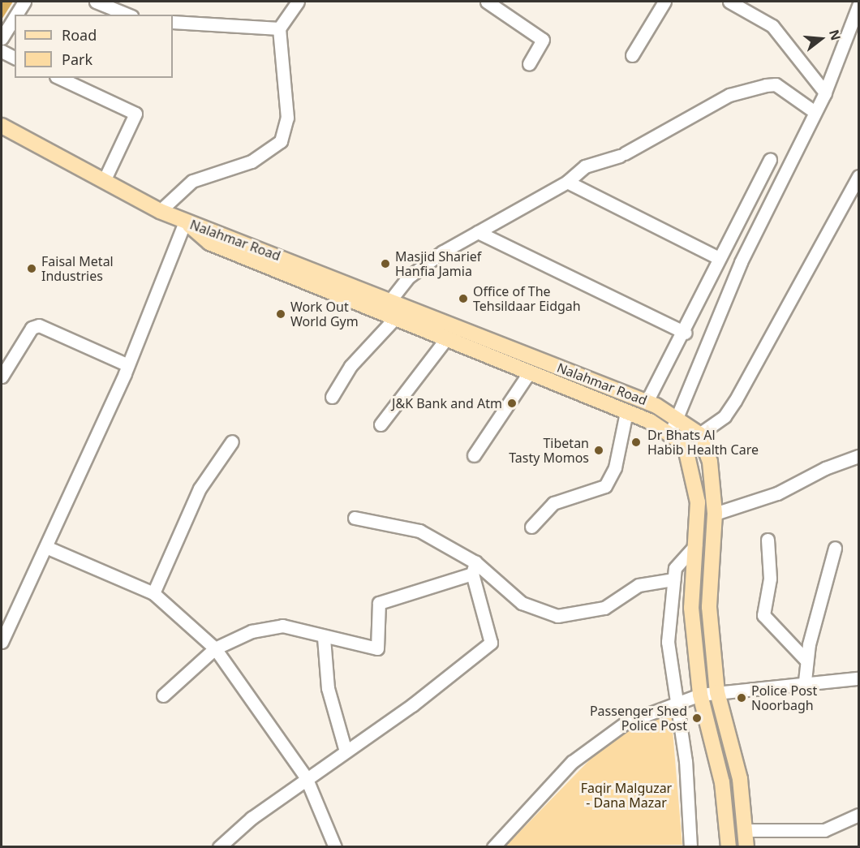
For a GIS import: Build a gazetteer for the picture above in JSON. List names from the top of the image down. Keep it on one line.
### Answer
{"streets":{"main road":["Nalahmar Road"]},"parks":["Faqir Malguzar - Dana Mazar"],"places":["Masjid Sharief Hanfia Jamia","Faisal Metal Industries","Office of The Tehsildaar Eidgah","Work Out World Gym","J&K Bank and Atm","Dr Bhats Al Habib Health Care","Tibetan Tasty Momos","Police Post Noorbagh","Passenger Shed Police Post"],"legend":["Road","Park"],"north":"right"}
